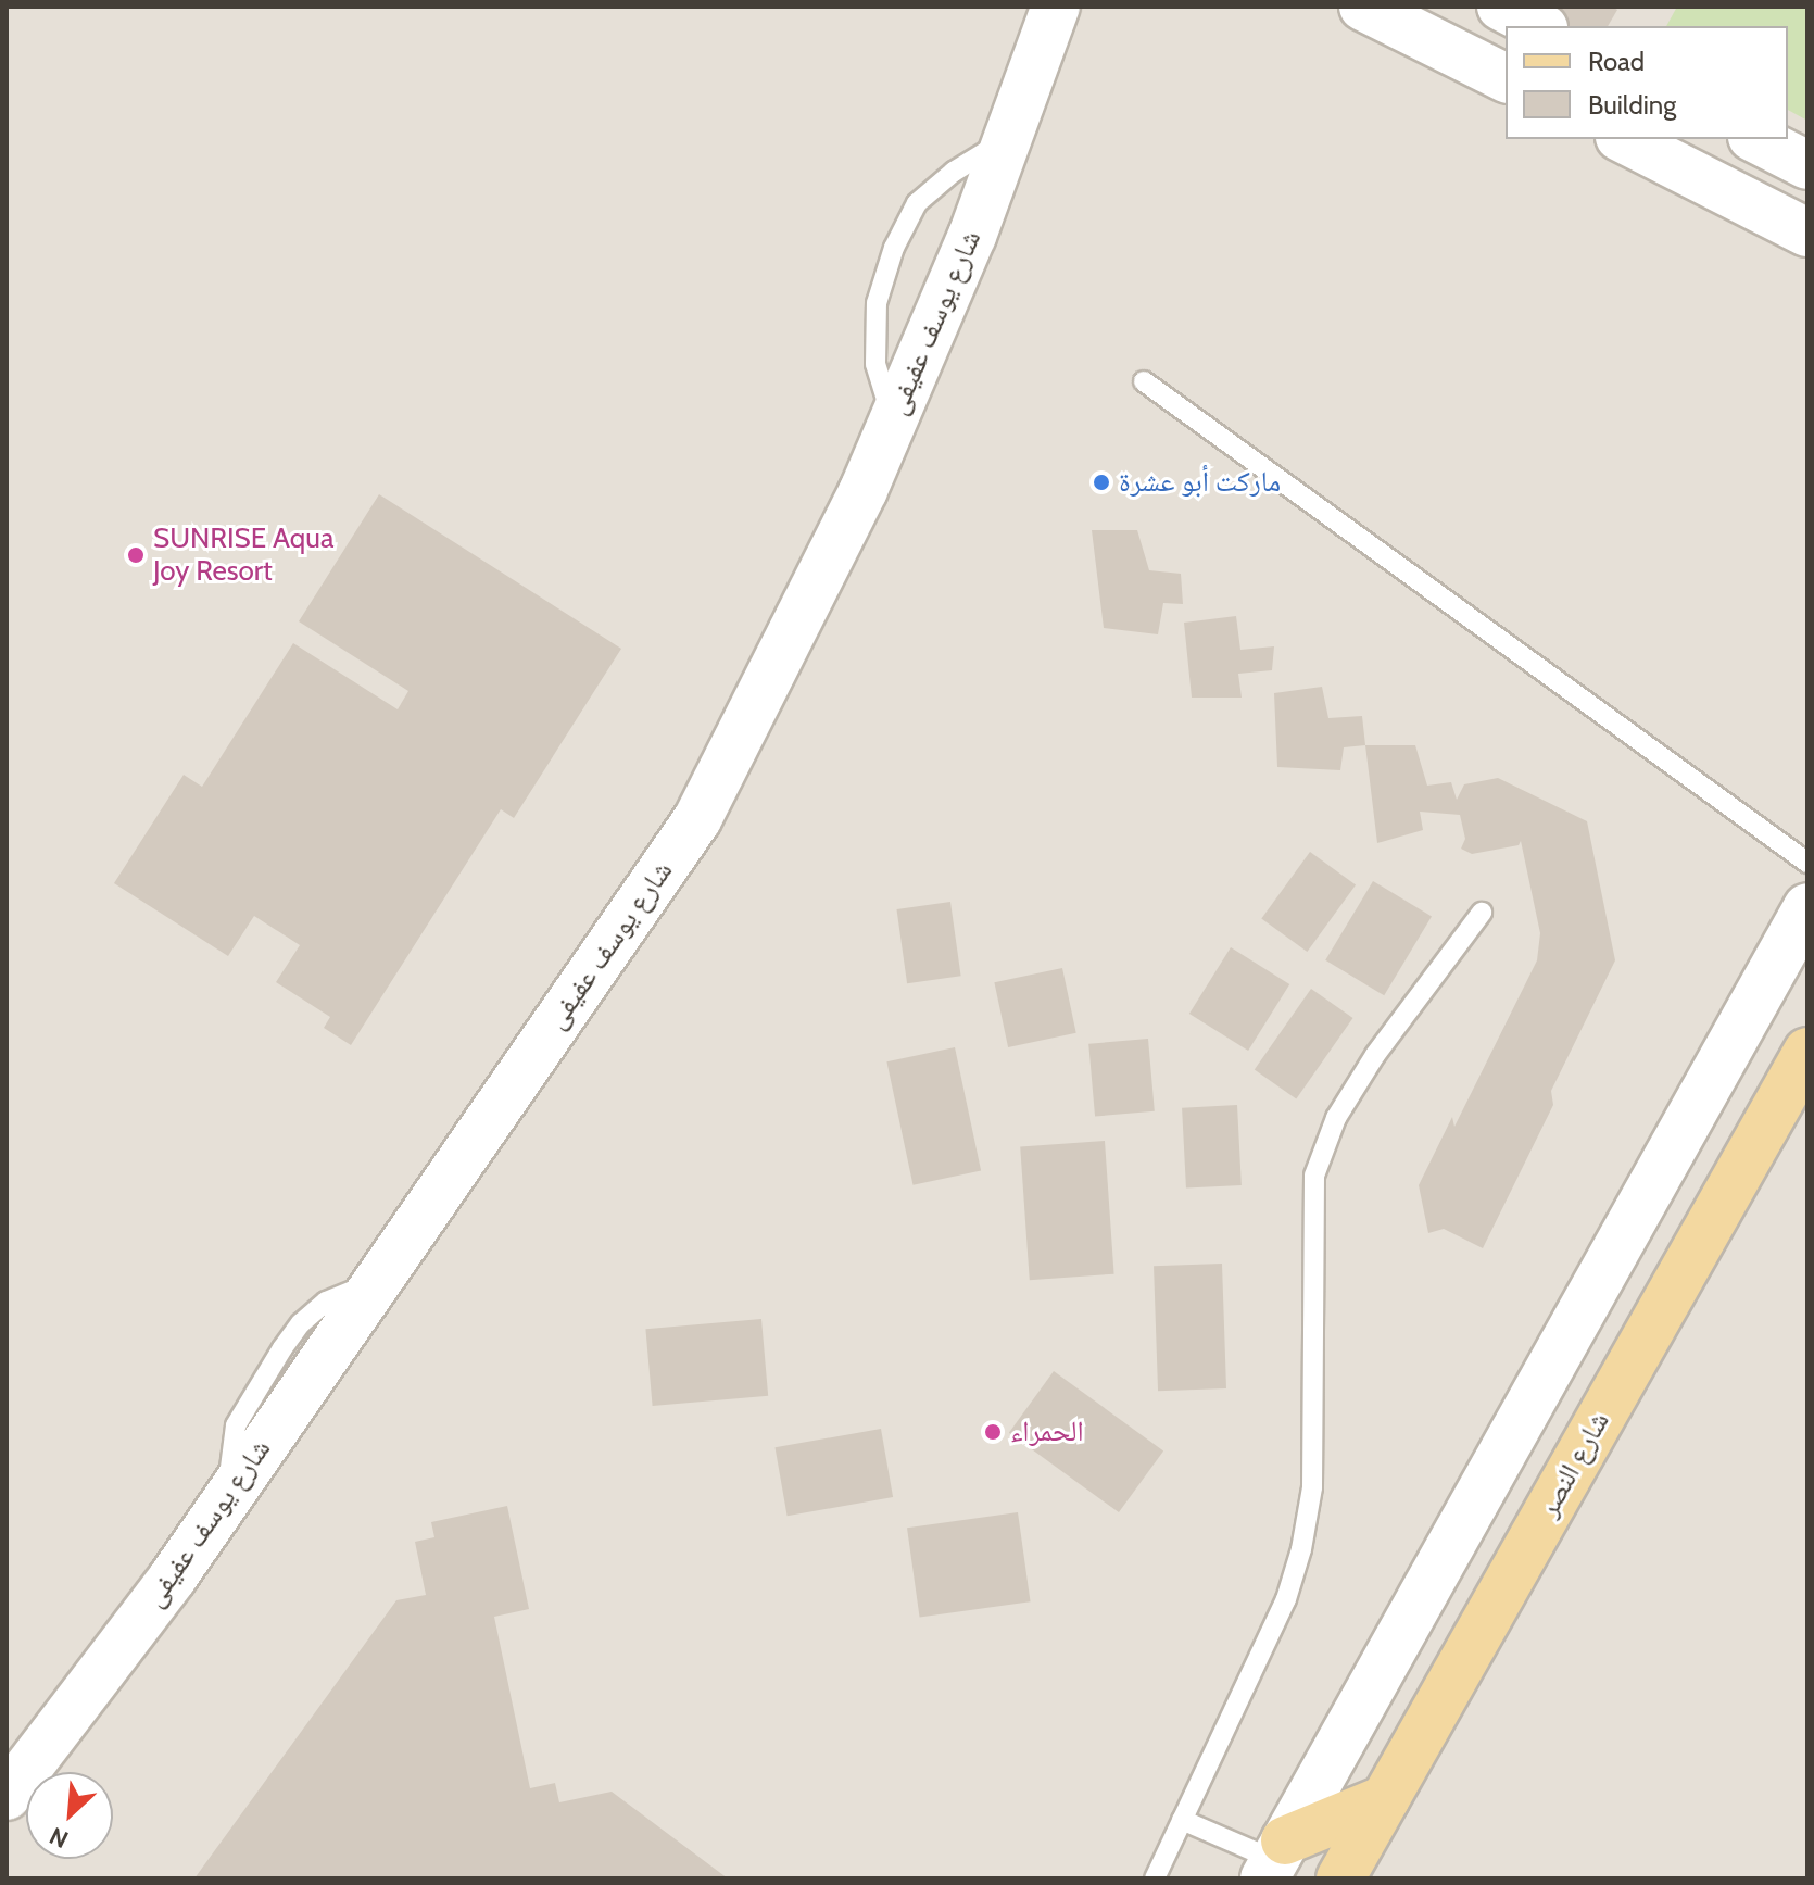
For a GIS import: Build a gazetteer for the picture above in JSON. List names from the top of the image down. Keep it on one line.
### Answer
{"streets":{"main road":["شارع النصر"],"street":["شارع يوسف عفيفى"]},"places":["ماركت أبو عشرة","SUNRISE Aqua Joy Resort","الحمراء"],"legend":["Road","Building"],"north":"bottom left"}
